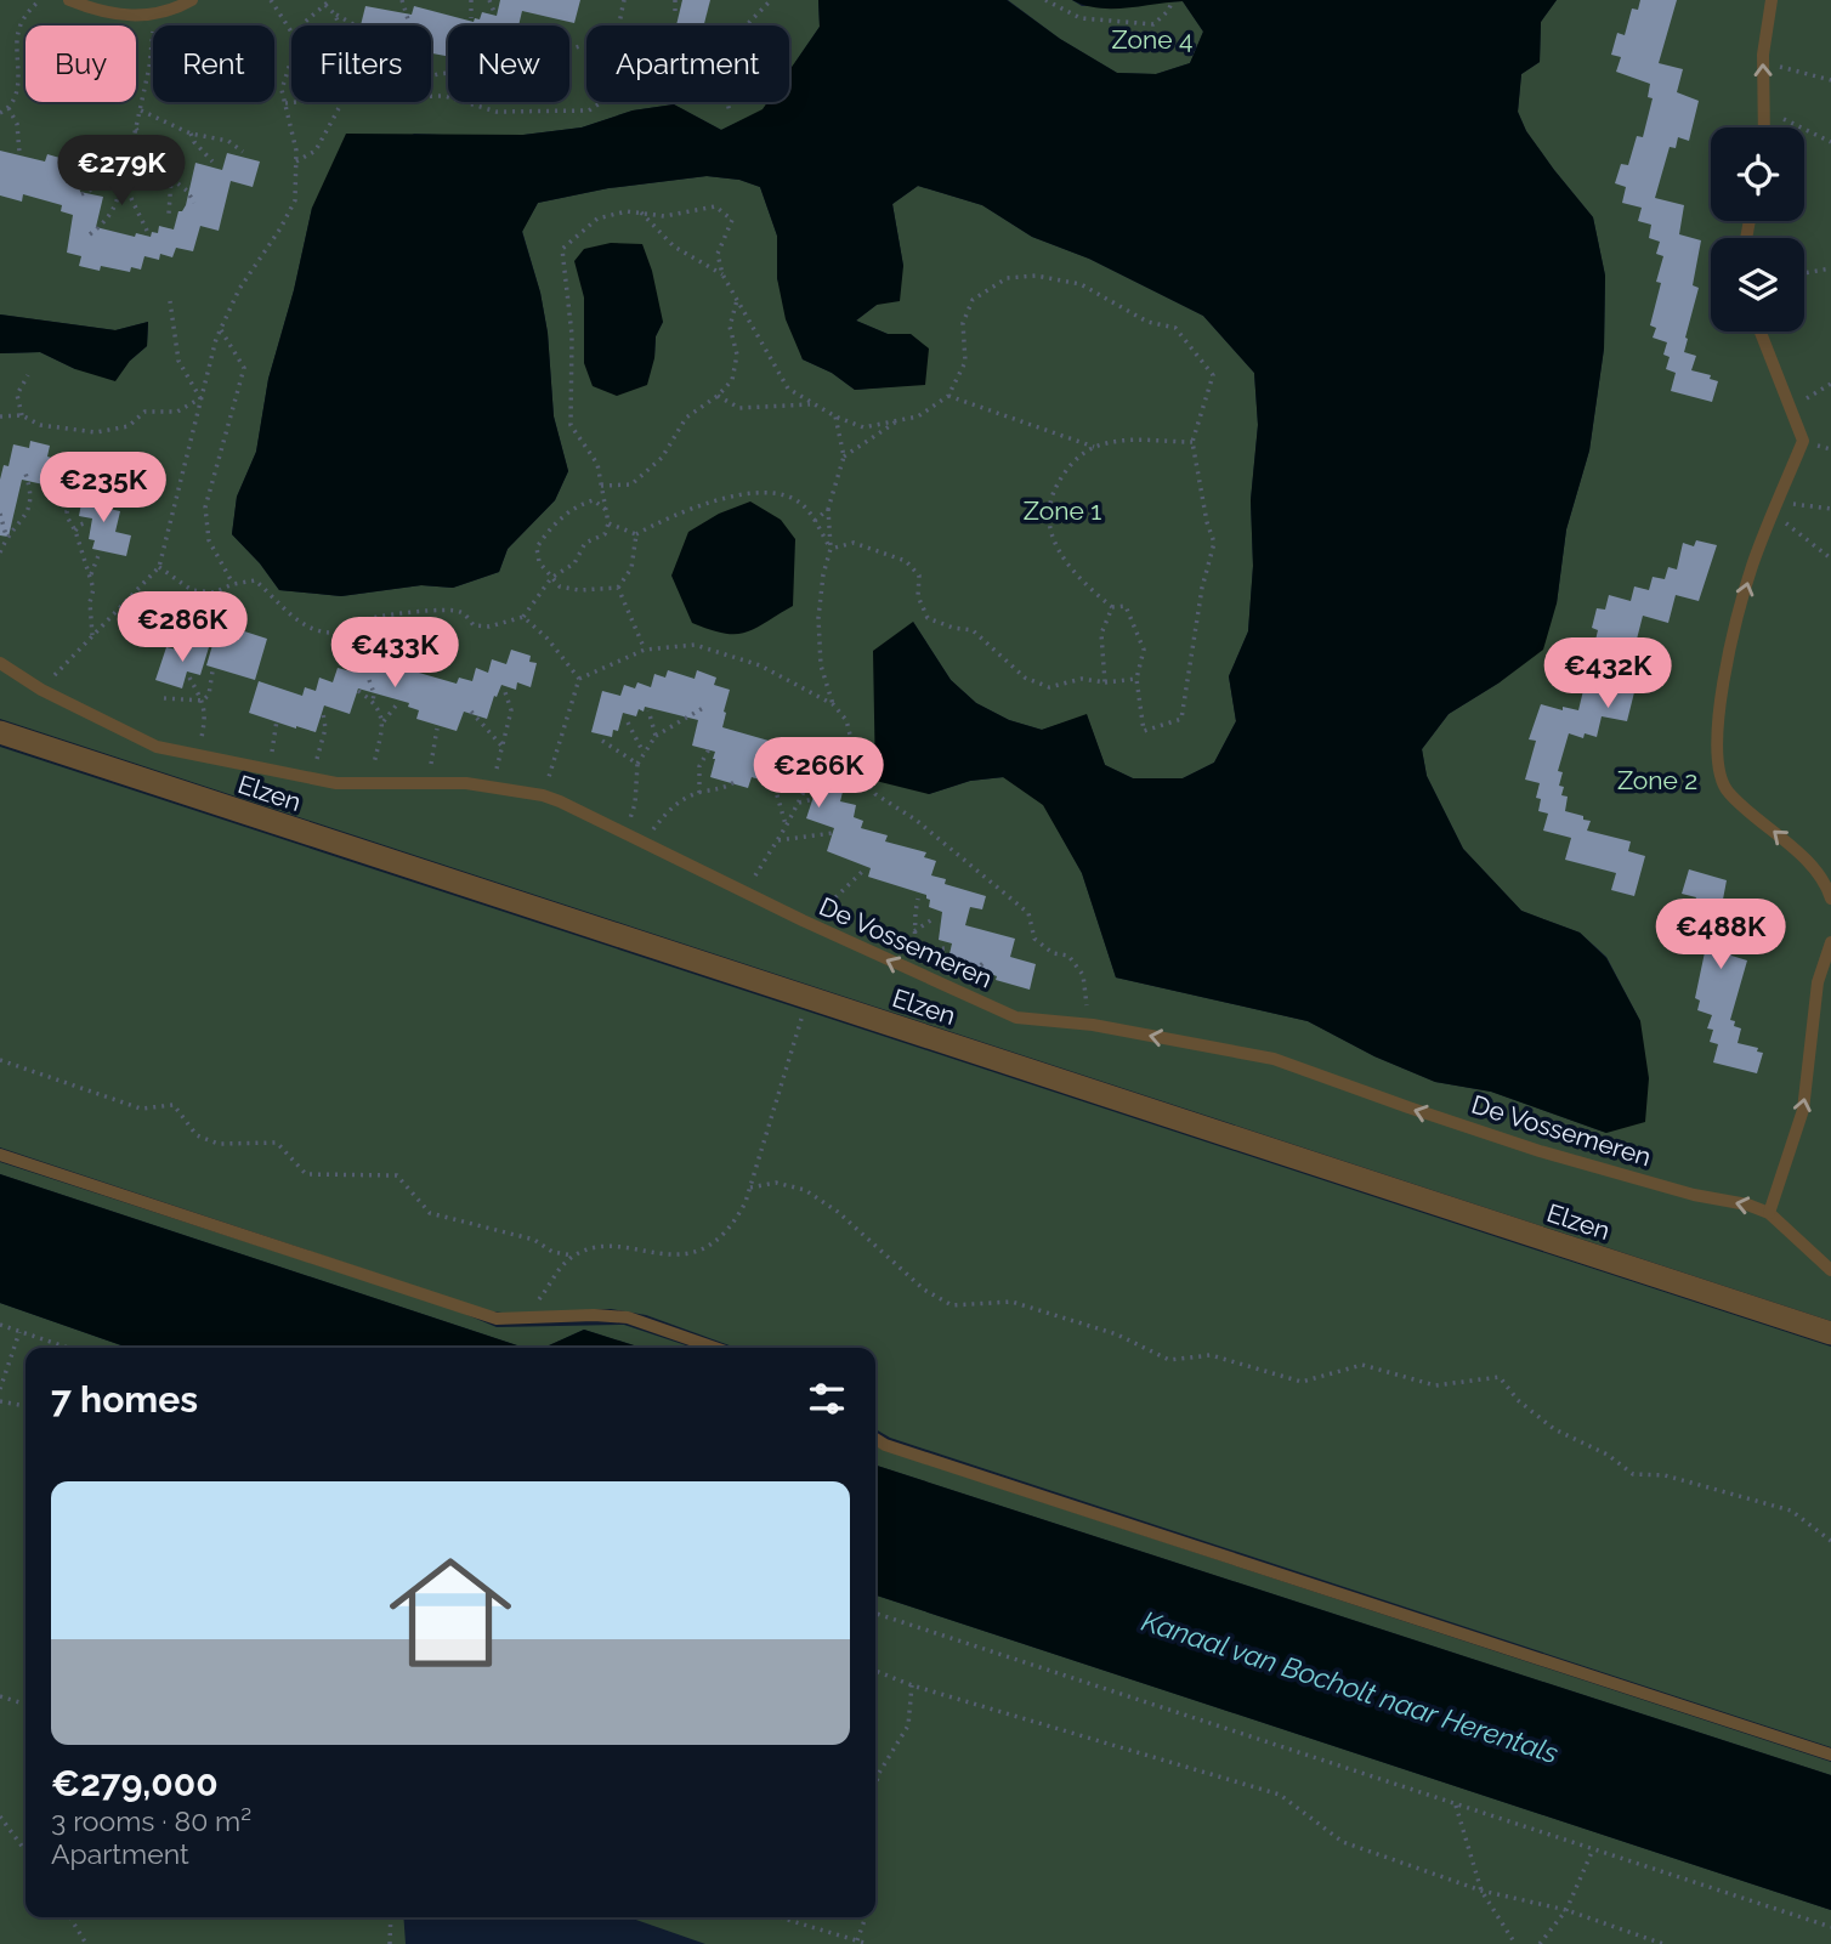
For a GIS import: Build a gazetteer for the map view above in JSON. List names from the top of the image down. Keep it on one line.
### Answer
{"streets":{"street":["Elzen"],"lane":["De Vossemeren"]},"one_way":["De Vossemeren"],"water":["Kanaal van Bocholt naar Herentals"],"parks":["Zone 4","Zone 1","Zone 2"],"page":{"chip":["Buy","Rent","Filters","New","Apartment"],"price":["€279K","€235K","€286K","€433K","€432K","€266K","€488K"],"heading":"7 homes","list":[{"name":"€279,000","note":"3 rooms · 80 m² · Apartment"}]}}
